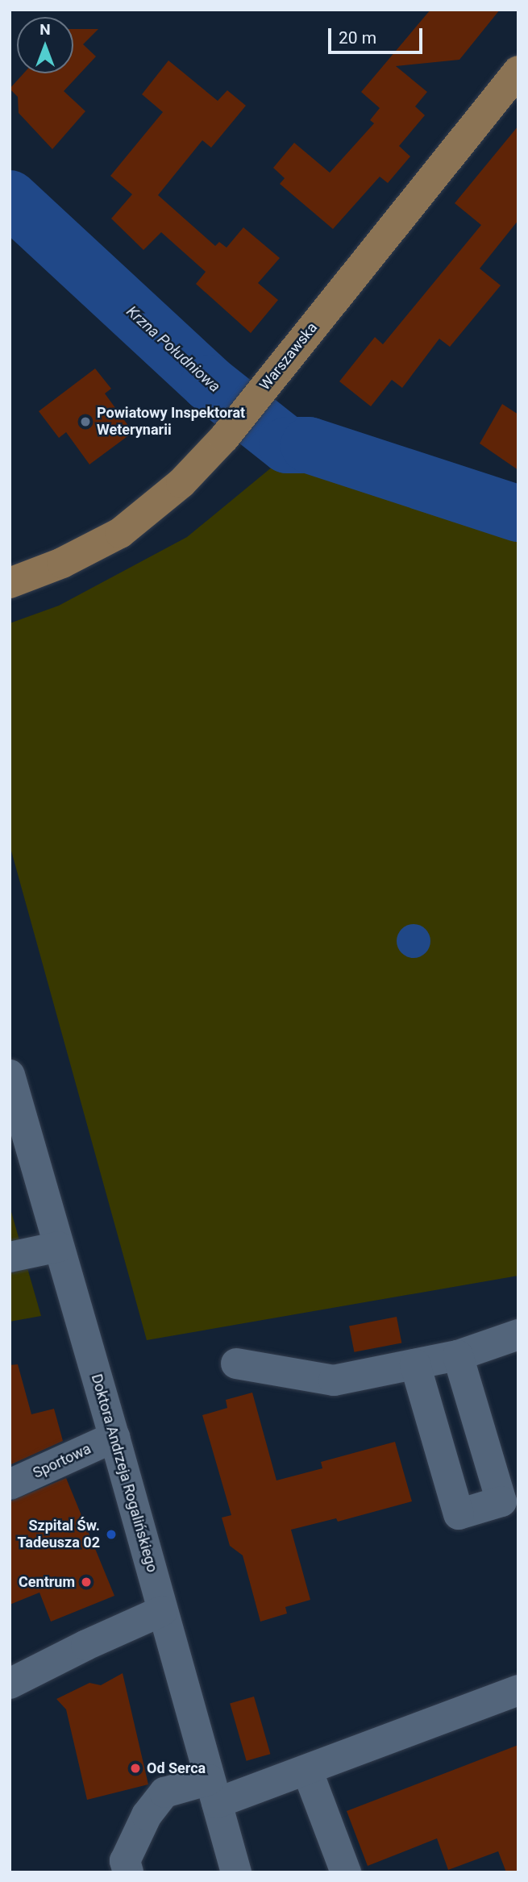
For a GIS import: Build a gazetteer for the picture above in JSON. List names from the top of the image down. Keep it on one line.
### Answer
{"streets":{"main road":["Warszawska"],"street":["Sportowa","Doktora Andrzeja Rogalińskiego"]},"crossings":[["Sportowa","Doktora Andrzeja Rogalińskiego"]],"water":["Krzna Południowa"],"places":["Powiatowy Inspektorat Weterynarii","Szpital Św. Tadeusza 02","Centrum","Od Serca"],"scale_bar":"20 m","north":"top"}
